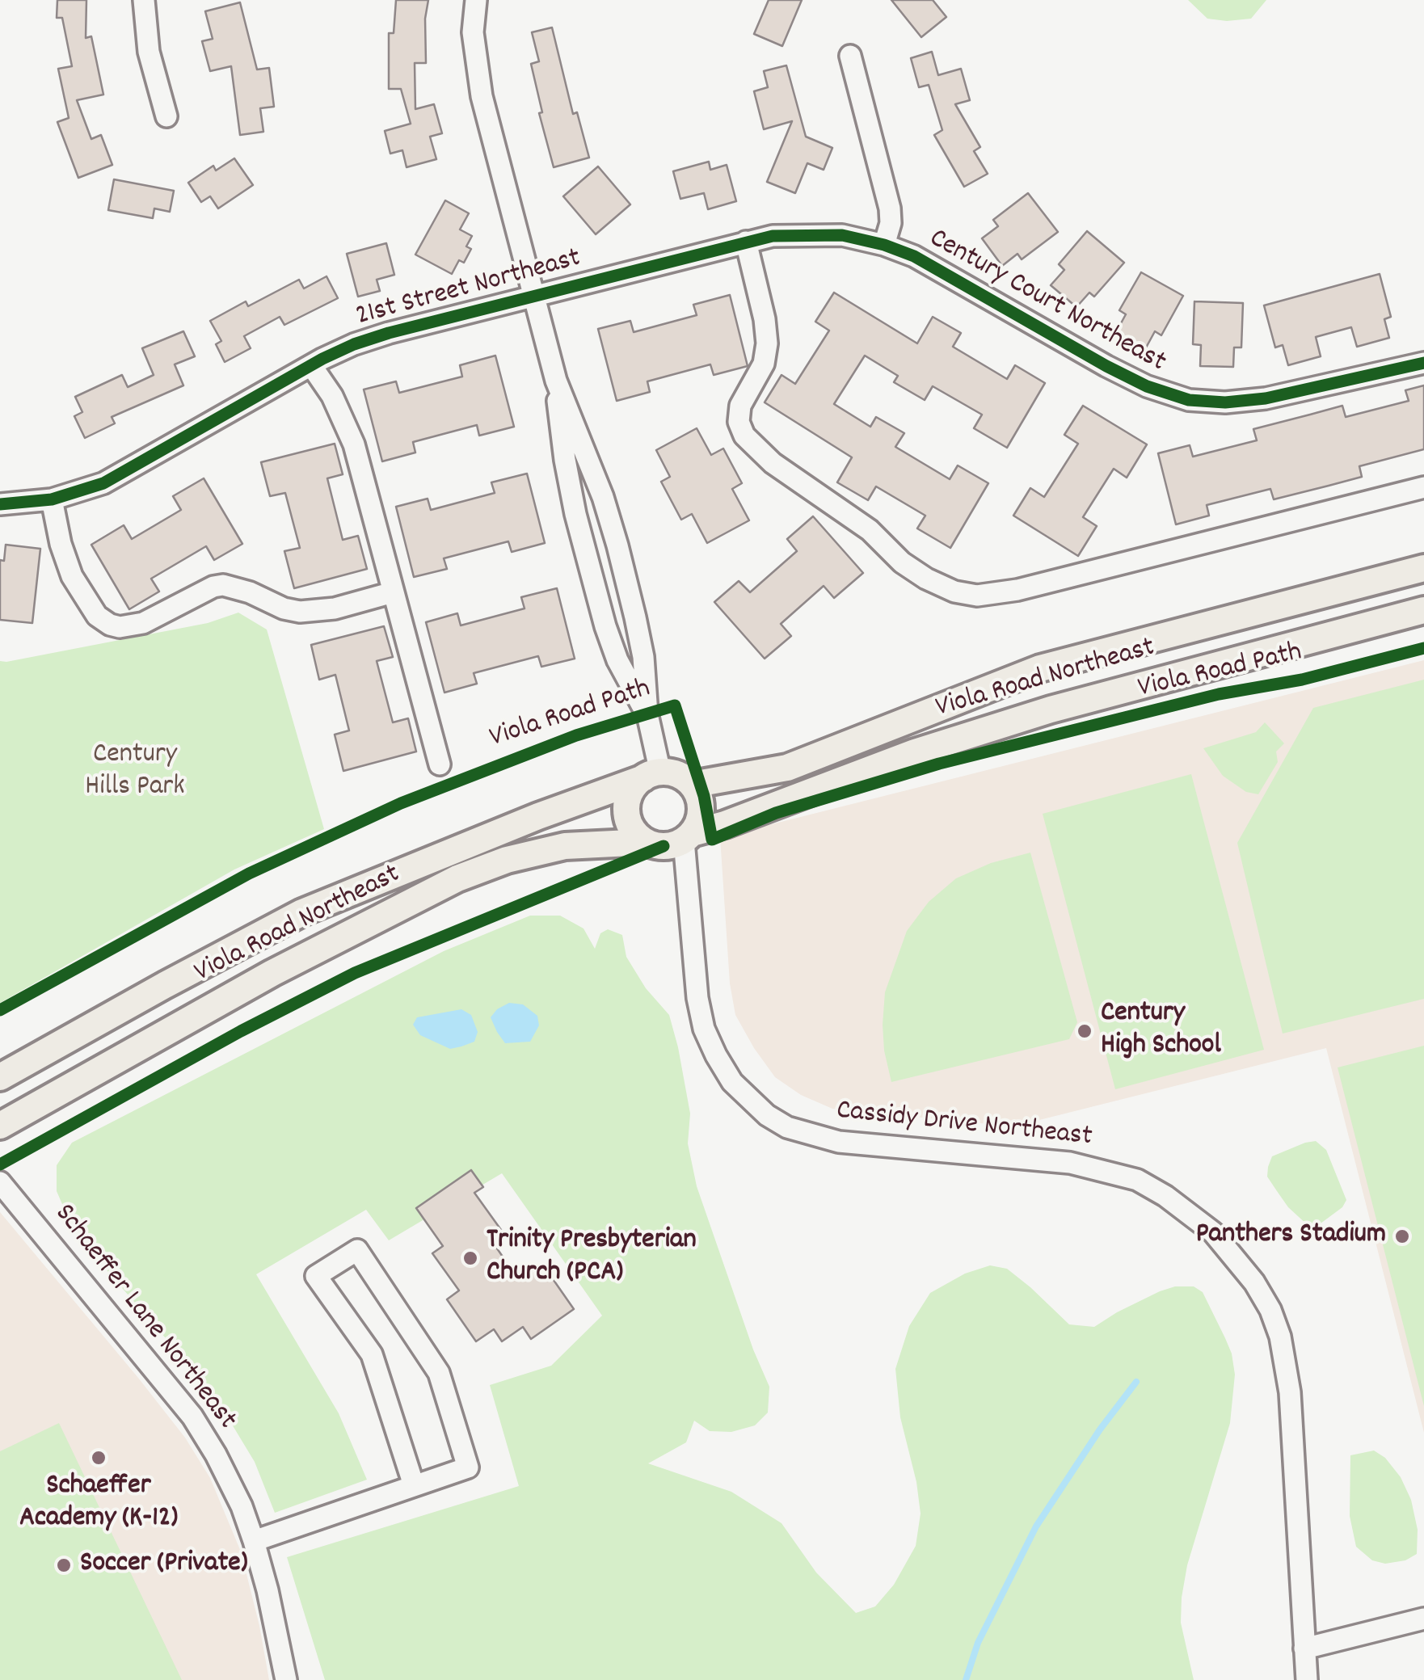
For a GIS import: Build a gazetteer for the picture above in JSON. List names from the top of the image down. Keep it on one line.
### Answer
{"streets":{"main road":["Viola Road Northeast"],"street":["21st Street Northeast","Century Court Northeast","Cassidy Drive Northeast","Schaeffer Lane Northeast"],"cycle path":["Viola Road Path"]},"crossings":[["21st Street Northeast","Century Court Northeast"],["Viola Road Northeast","Cassidy Drive Northeast"]],"parks":["Century Hills Park"],"places":["Century High School","Panthers Stadium","Trinity Presbyterian Church (PCA)","Schaeffer Academy (K-12)","Soccer (Private)"]}
